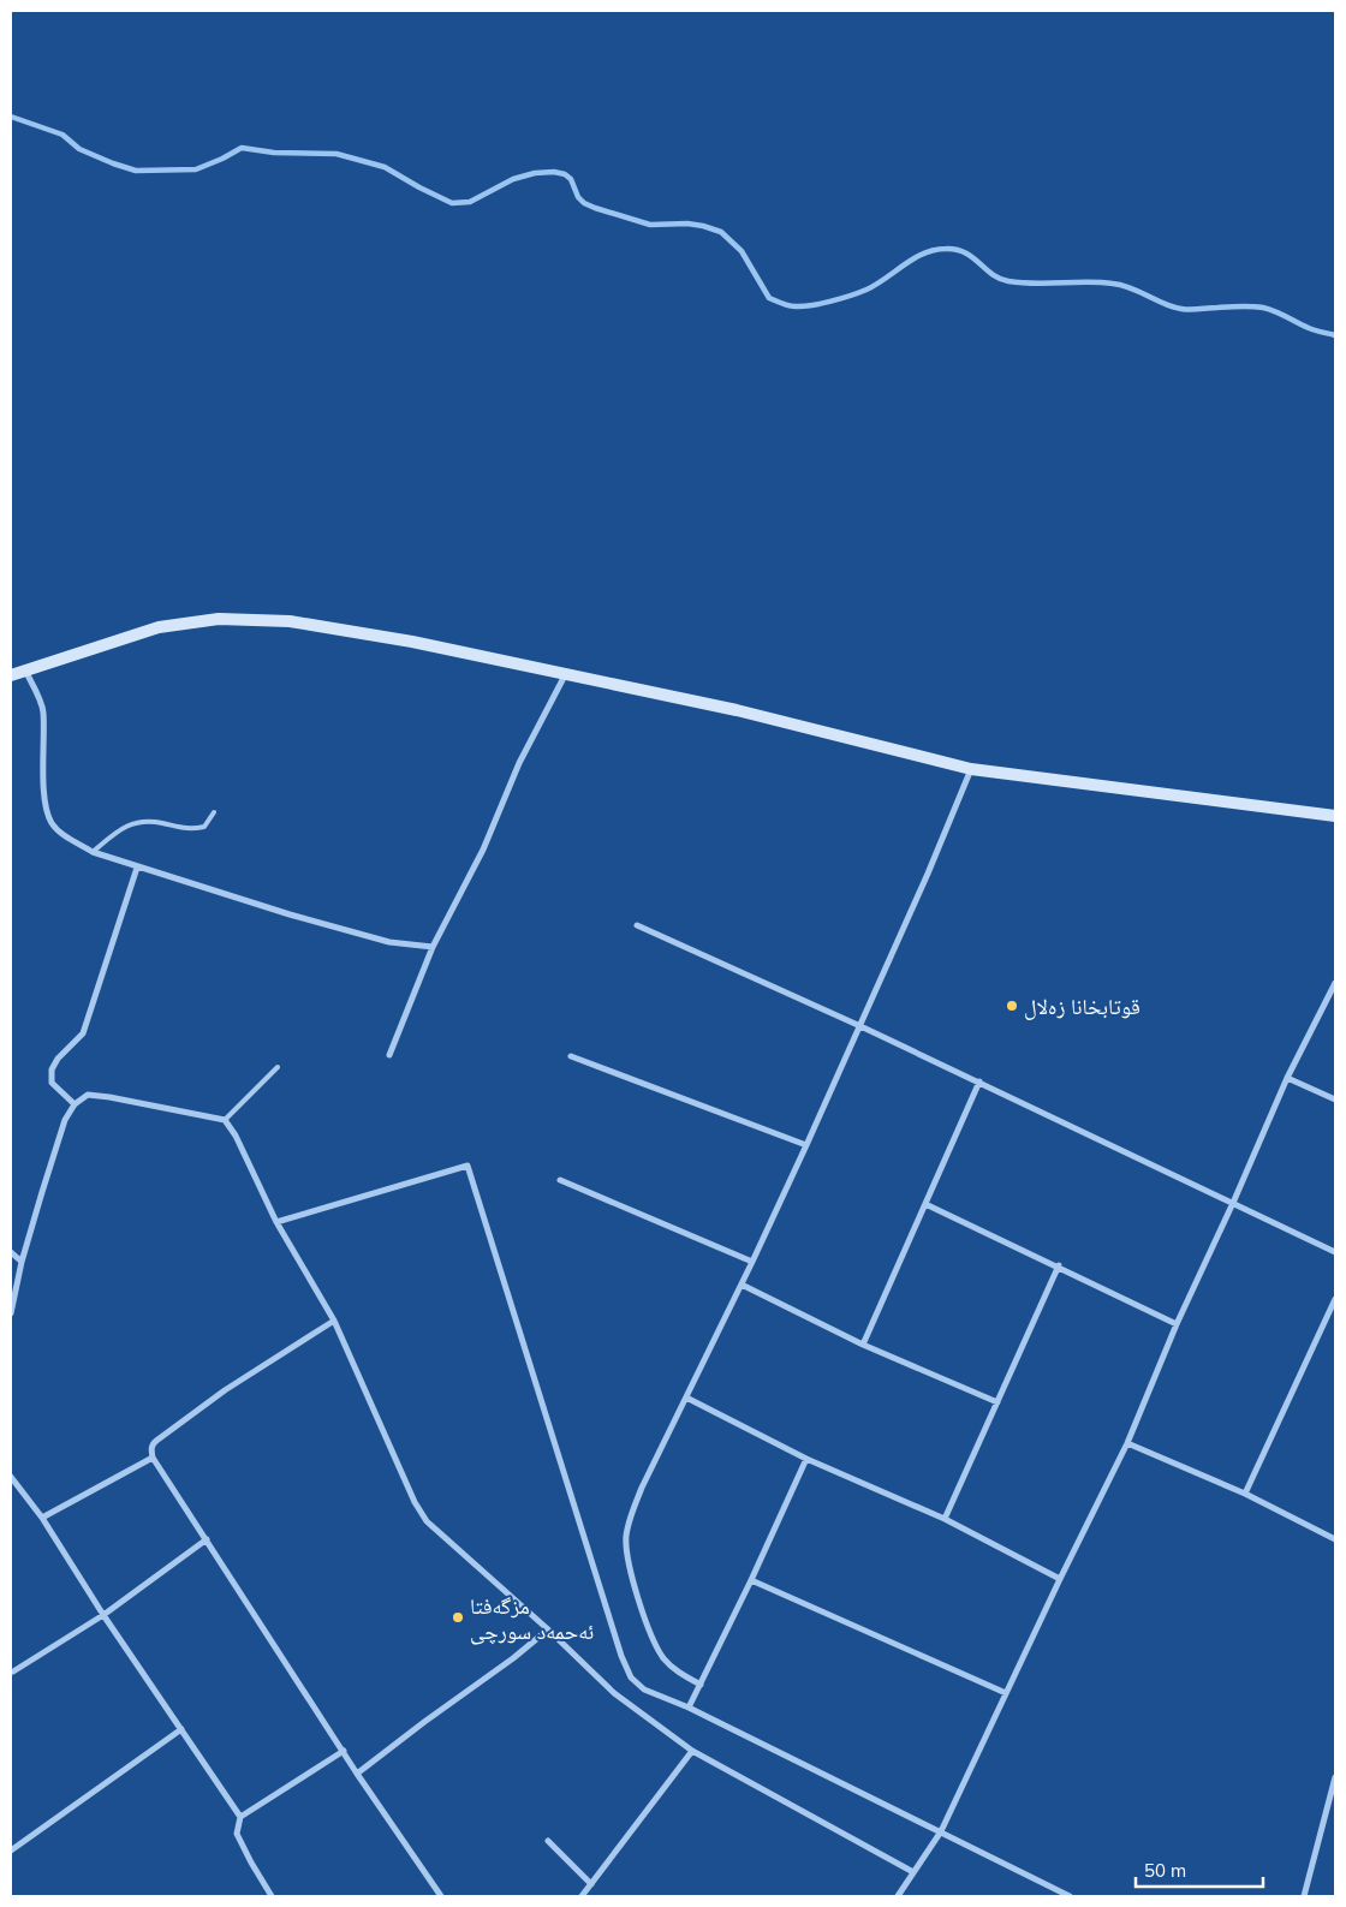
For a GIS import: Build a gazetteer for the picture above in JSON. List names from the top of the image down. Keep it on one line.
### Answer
{"places":["قوتابخانا زەلال","مزگەفتا ئەحمەد سورچی"],"scale_bar":"50 m"}
